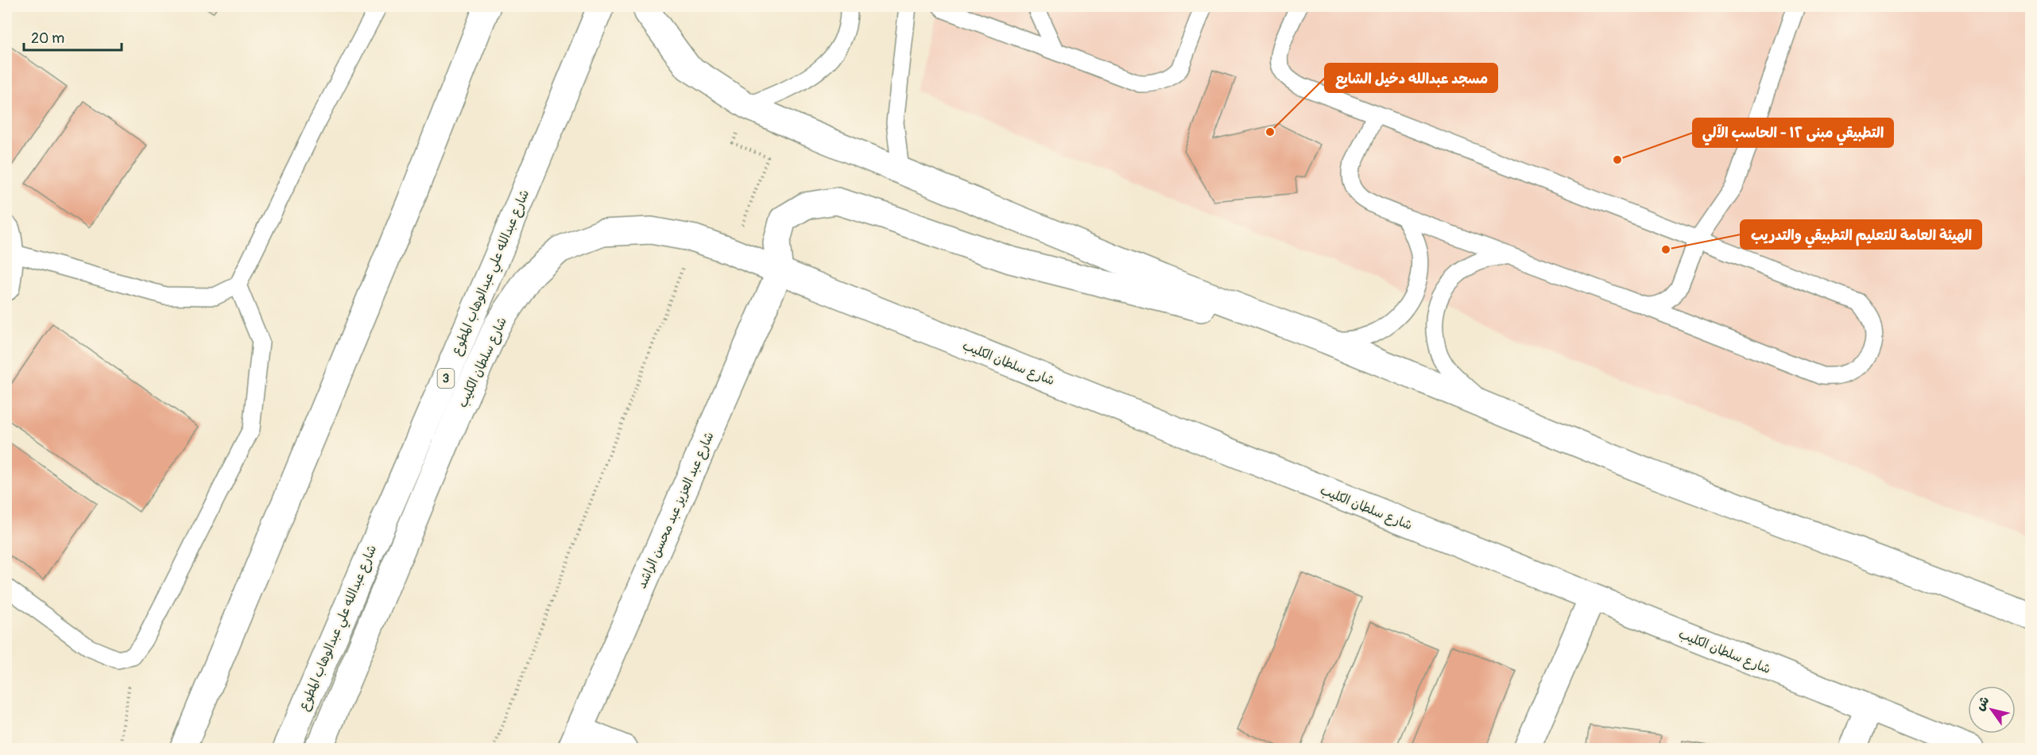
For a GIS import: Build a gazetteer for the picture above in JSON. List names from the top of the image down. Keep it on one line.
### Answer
{"streets":{"street":["شارع عبدالله علي عبدالوهاب المطوع","شارع سلطان الكليب","3","شارع عبد العزيز عبد محسن الراشد"]},"crossings":[["شارع سلطان الكليب","شارع عبد العزيز عبد محسن الراشد"]],"places":["مسجد عبدالله دخيل الشايع","التطبيقي مبنى ١٢ - الحاسب الآلي","الهيئة العامة للتعليم التطبيقي والتدريب"],"scale_bar":"20 m","north":"top left"}
